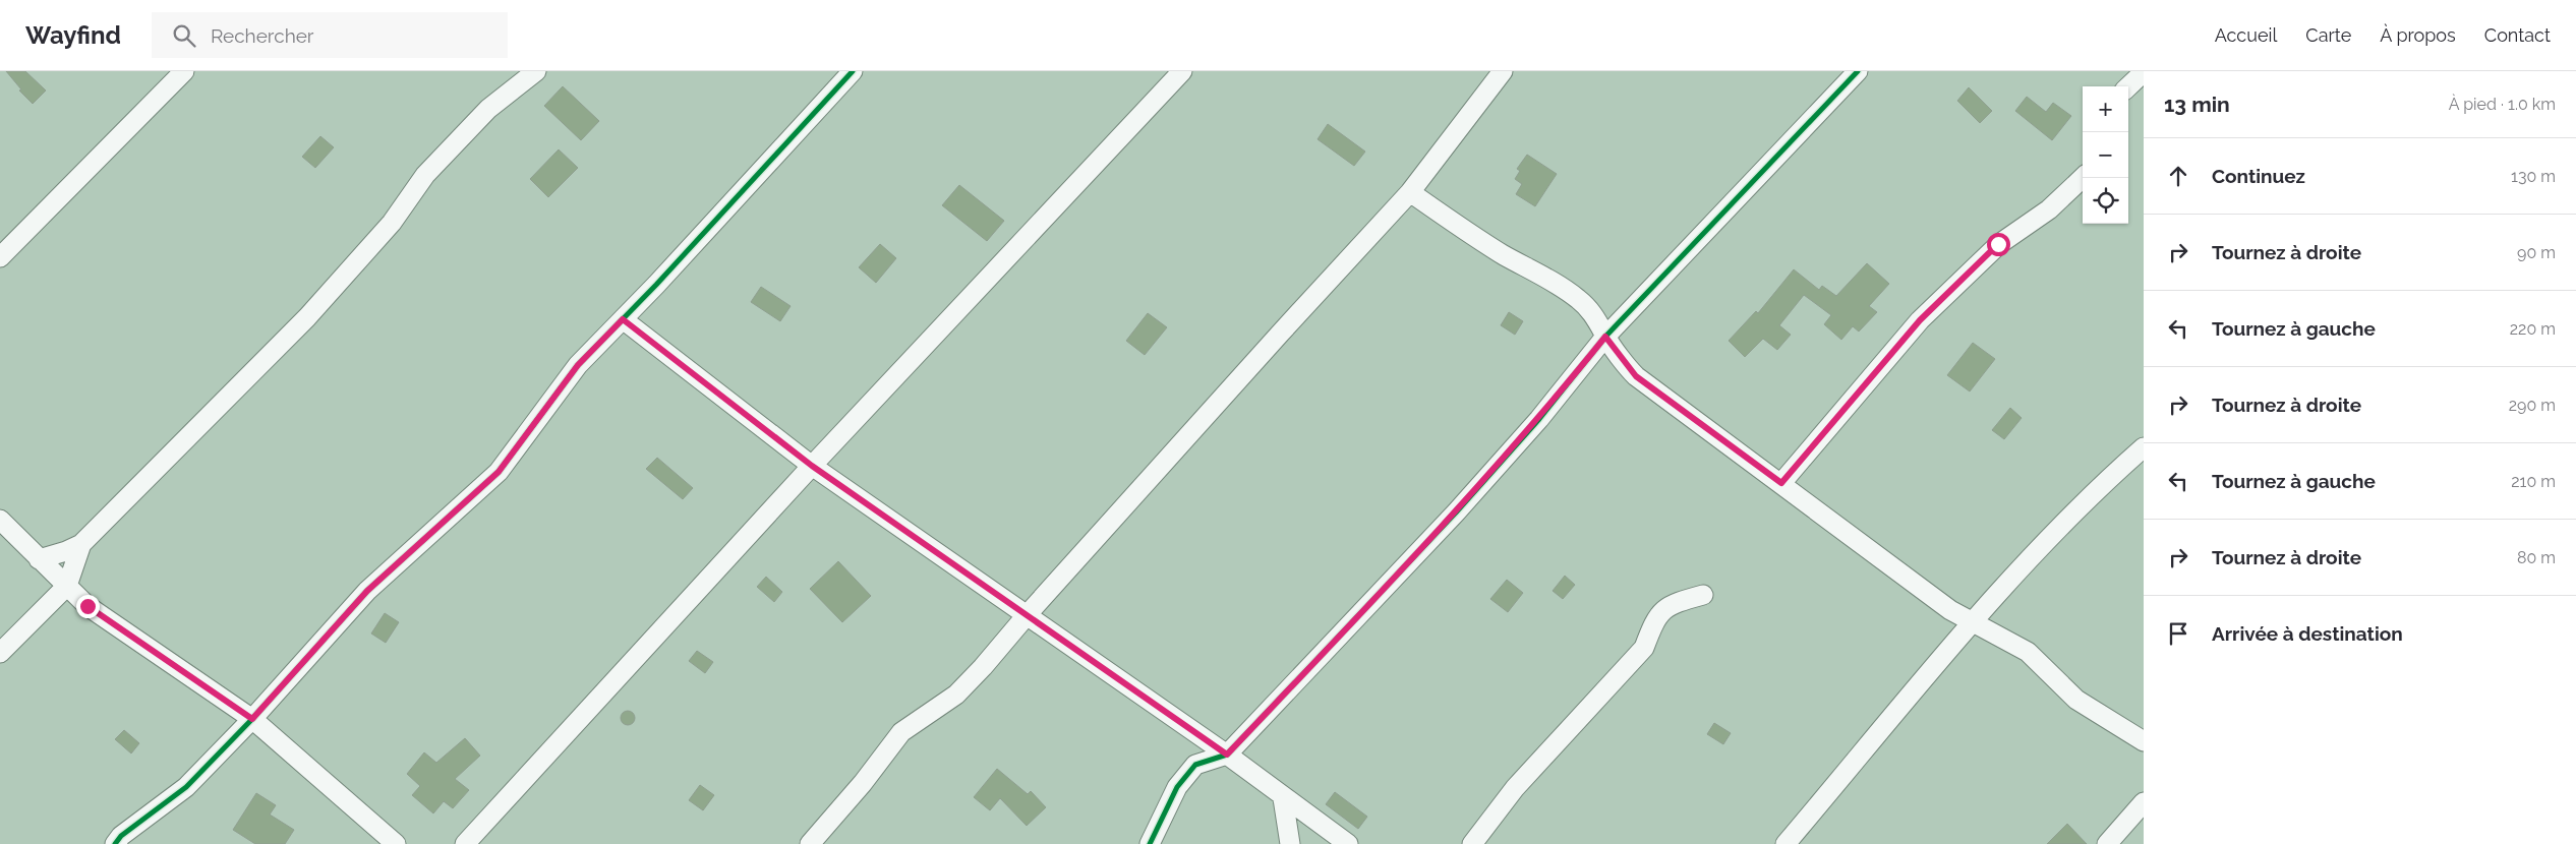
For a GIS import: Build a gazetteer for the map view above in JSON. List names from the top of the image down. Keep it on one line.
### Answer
{"page":{"header":"Wayfind","search":"Rechercher","nav":["Accueil","Carte","À propos","Contact"],"heading":["13 min","À pied · 1.0 km"],"map_buttons":["+","−"],"list":[["Continuez","130 m"],["Tournez à droite","90 m"],["Tournez à gauche","220 m"],["Tournez à droite","290 m"],["Tournez à gauche","210 m"],["Tournez à droite","80 m"],"Arrivée à destination"]}}
